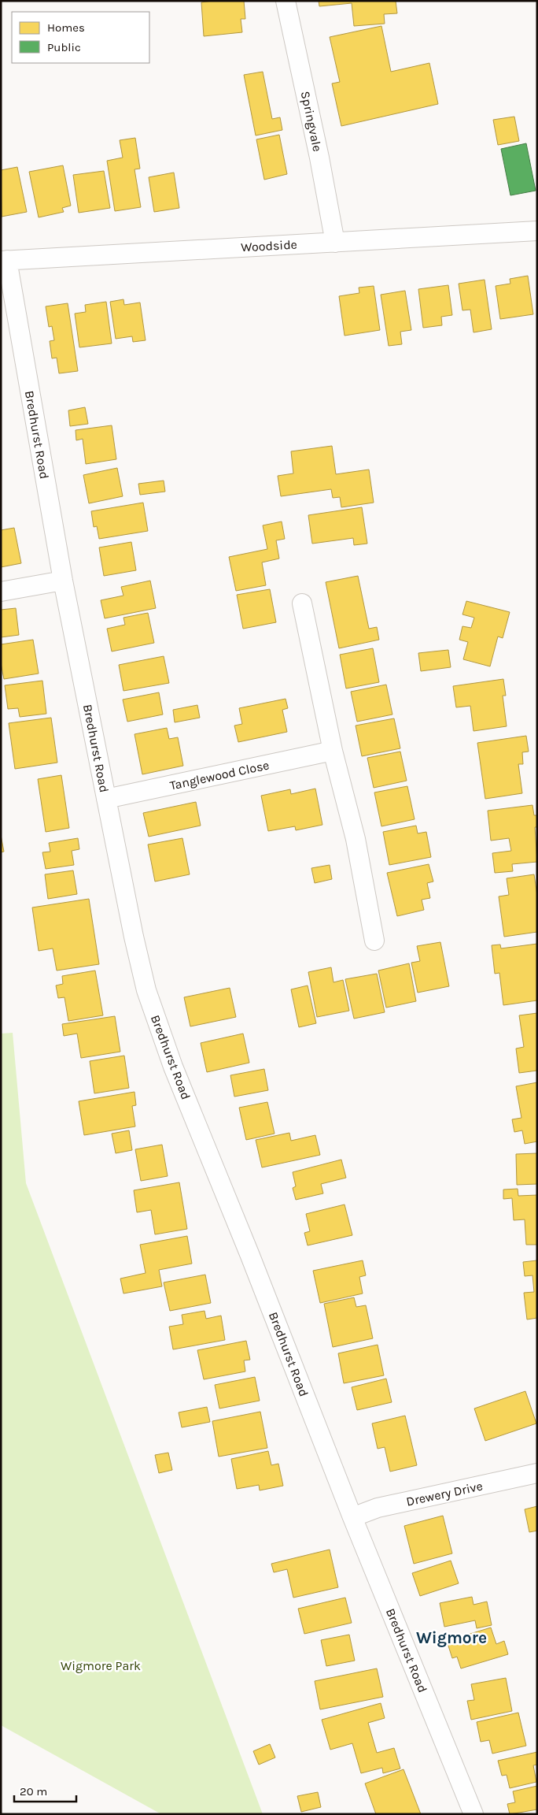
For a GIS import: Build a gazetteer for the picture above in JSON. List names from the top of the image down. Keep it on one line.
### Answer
{"streets":{"street":["Springvale","Woodside","Bredhurst Road","Tanglewood Close","Drewery Drive"]},"crossings":[["Springvale","Woodside"],["Woodside","Bredhurst Road"],["Bredhurst Road","Tanglewood Close"],["Bredhurst Road","Drewery Drive"]],"districts":["Wigmore"],"parks":["Wigmore Park"],"legend":["Homes","Public"],"scale_bar":"20 m"}
